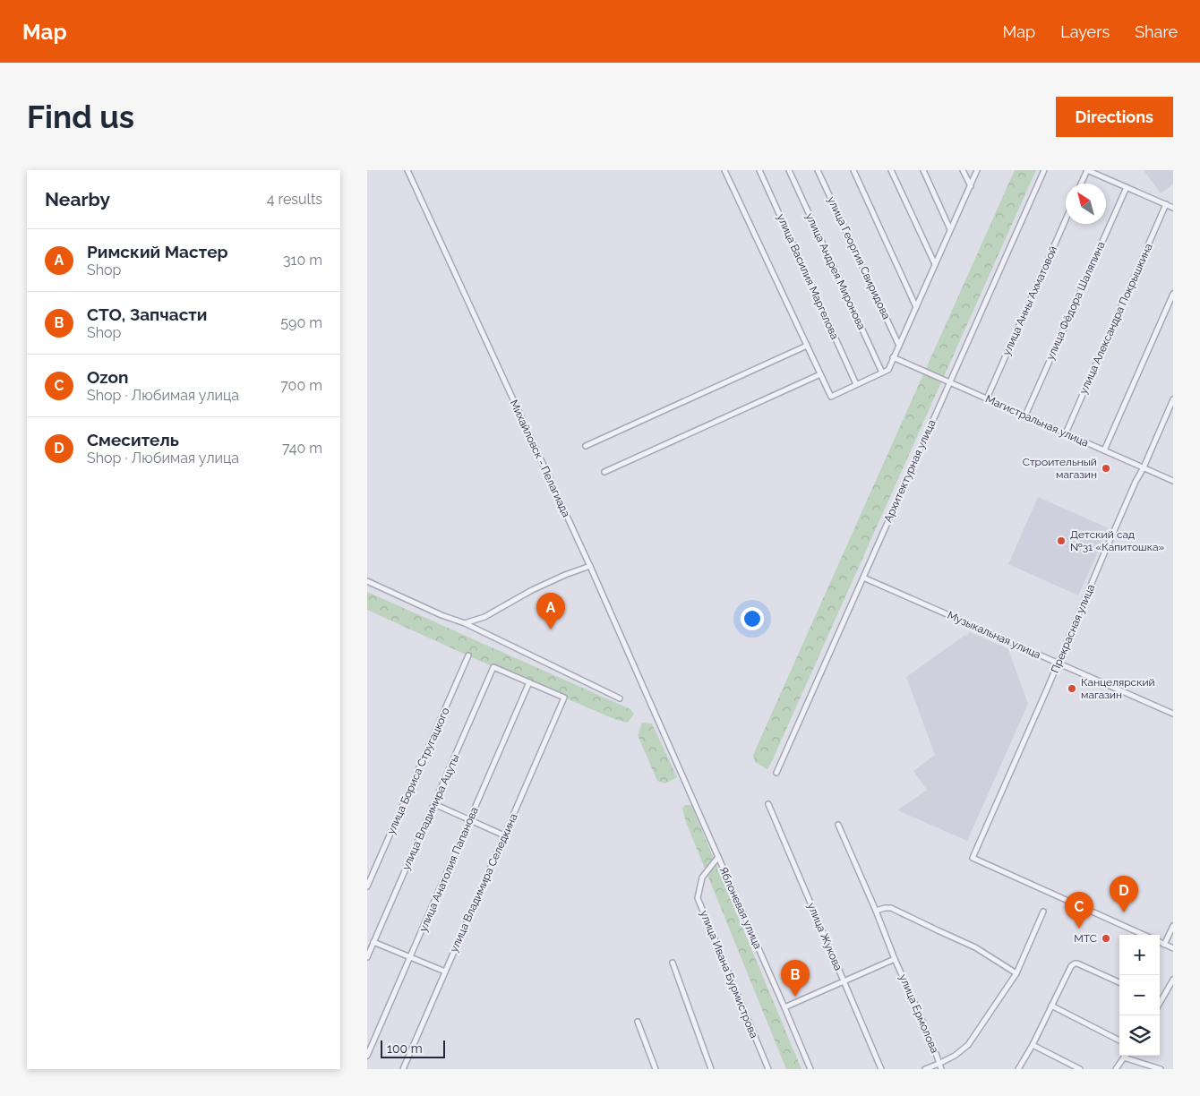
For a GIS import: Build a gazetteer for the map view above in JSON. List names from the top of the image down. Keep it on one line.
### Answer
{"streets":{"street":["улица Георгия Свиридова","улица Андрея Миронова","улица Василия Маргелова","улица Анны Ахматовой","улица Фёдора Шаляпина","улица Александра Покрышкина","Магистральная улица","Михайловск - Пелагиада","Архитектурная улица","Прекрасная улица","Музыкальная улица","улица Бориса Стругацкого","улица Владимира Ацуты","улица Анатолия Папанова","улица Владимира Селедкина","Яблоневая улица","улица Жукова","улица Ивана Бурмистрова","улица Ермолова"]},"crossings":[["улица Анны Ахматовой","Магистральная улица"],["улица Фёдора Шаляпина","Магистральная улица"],["улица Александра Покрышкина","Магистральная улица"],["Магистральная улица","Архитектурная улица"],["Магистральная улица","Прекрасная улица"],["Михайловск - Пелагиада","Яблоневая улица"],["Архитектурная улица","Музыкальная улица"],["Прекрасная улица","Музыкальная улица"],["улица Владимира Ацуты","улица Анатолия Папанова"],["улица Владимира Ацуты","улица Владимира Селедкина"],["улица Анатолия Папанова","улица Владимира Селедкина"],["Яблоневая улица","улица Ивана Бурмистрова"]],"places":["Строительный магазин","Детский сад №31 «Капитошка»","Канцелярский магазин","МТС"],"scale_bar":"100 m","north":"top left","page":{"header":"Map","nav":["Map","Layers","Share"],"buttons":"Directions","title":"Find us","heading":["Nearby","4 results"],"list":[{"mark":"A","name":"Римский Мастер","note":"Shop","value":"310 m"},{"mark":"B","name":"СТО, Запчасти","note":"Shop","value":"590 m"},{"mark":"C","name":"Ozon","note":"Shop · Любимая улица","value":"700 m"},{"mark":"D","name":"Смеситель","note":"Shop · Любимая улица","value":"740 m"}],"pins":["A","D","C","B"],"map_buttons":["+","−"],"scale":"100 m"}}
